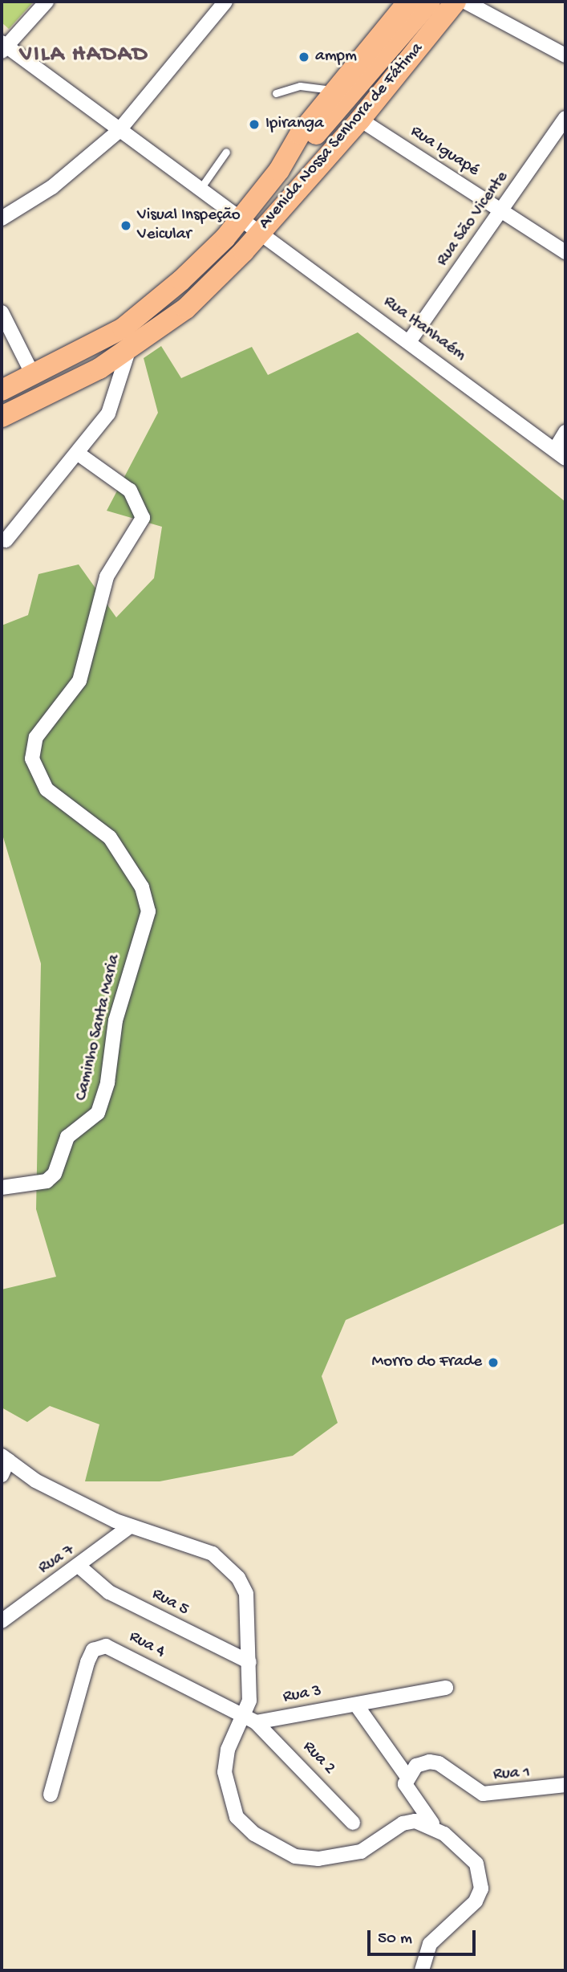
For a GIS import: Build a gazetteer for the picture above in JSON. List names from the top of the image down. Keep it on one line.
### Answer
{"streets":{"main road":["Avenida Nossa Senhora de Fátima"],"street":["Rua Iguapé","Rua São Vicente","Rua Itanhaém","Caminho Santa Maria","Rua 7","Rua 5","Rua 4","Rua 3","Rua 2","Rua 1"]},"crossings":[["Avenida Nossa Senhora de Fátima","Rua Iguapé"],["Avenida Nossa Senhora de Fátima","Rua Itanhaém"],["Rua Iguapé","Rua São Vicente"],["Rua São Vicente","Rua Itanhaém"],["Rua 7","Rua 5"],["Rua 4","Rua 3"],["Rua 4","Rua 2"],["Rua 3","Rua 2"]],"districts":["VILA HADAD"],"places":["ampm","Ipiranga","Visual Inspeção Veicular","Morro do Frade"],"scale_bar":"50 m"}
